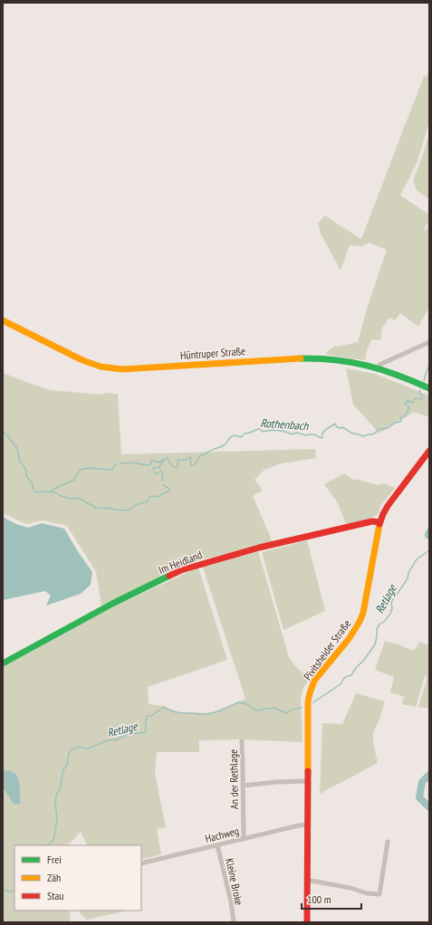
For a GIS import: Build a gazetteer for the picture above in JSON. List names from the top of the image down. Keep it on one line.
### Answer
{"streets":{"street":["Hüntruper Straße","Im Heidland","Pivitsheider Straße","An der Rethlage","Hachweg","Kleine Broke"]},"crossings":[["Im Heidland","Pivitsheider Straße"],["Pivitsheider Straße","Hachweg"],["An der Rethlage","Hachweg"],["Hachweg","Kleine Broke"]],"water":["Rothenbach","Retlage"],"legend":["Frei","Zäh","Stau"],"scale_bar":"100 m"}
